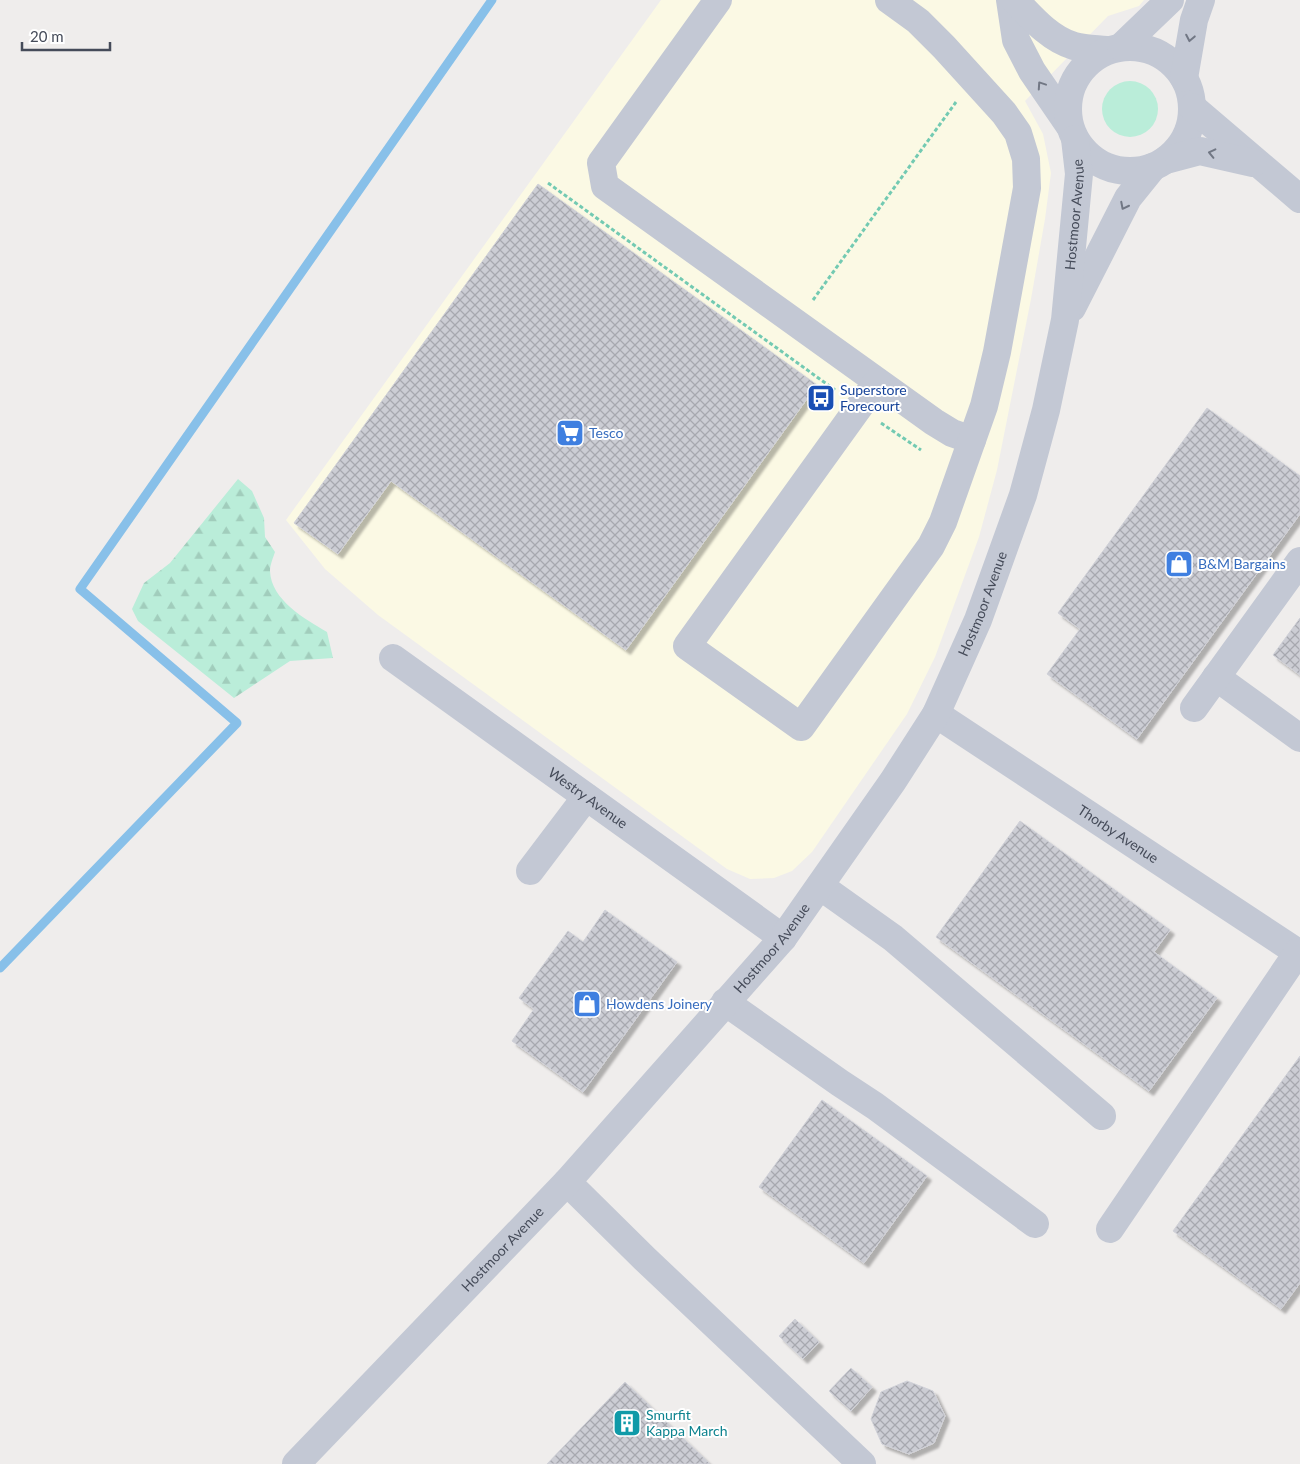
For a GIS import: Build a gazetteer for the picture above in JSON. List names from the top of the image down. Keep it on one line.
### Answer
{"streets":{"street":["Hostmoor Avenue","Westry Avenue","Thorby Avenue"]},"crossings":[["Hostmoor Avenue","Westry Avenue"],["Hostmoor Avenue","Thorby Avenue"]],"places":{"bus stop":["Superstore Forecourt"],"supermarket":["Tesco"],"shop":["B&M Bargains","Howdens Joinery"],"building":["Smurfit Kappa March"]},"scale_bar":"20 m"}
